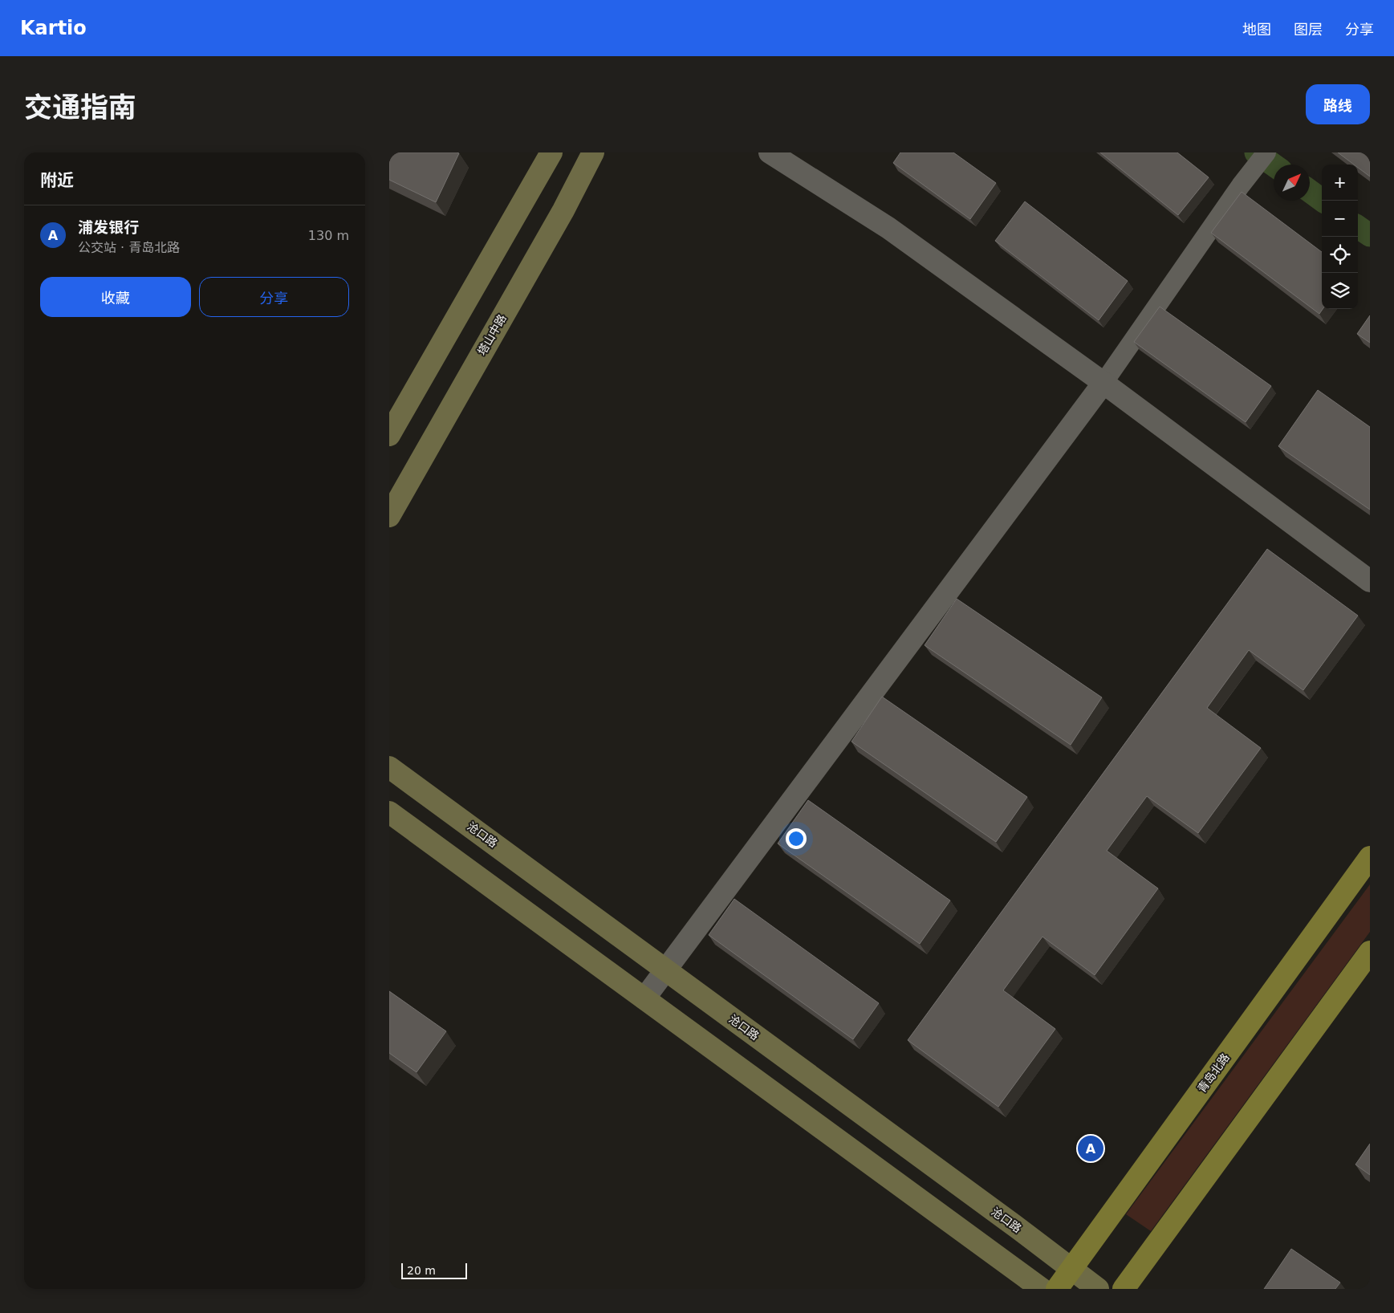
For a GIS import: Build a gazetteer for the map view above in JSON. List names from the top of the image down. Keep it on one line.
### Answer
{"streets":{"main road":["塔山中路","沧口路","青岛北路"]},"crossings":[["沧口路","青岛北路"]],"scale_bar":"20 m","north":"top right","page":{"header":"Kartio","nav":["地图","图层","分享"],"title":"交通指南","buttons":["路线",["收藏","分享"]],"heading":"附近","map_buttons":["+","−"],"list":[{"mark":"A","name":"浦发银行","note":"公交站 · 青岛北路","value":"130 m"}],"pins":"A","scale":"20 m"}}
